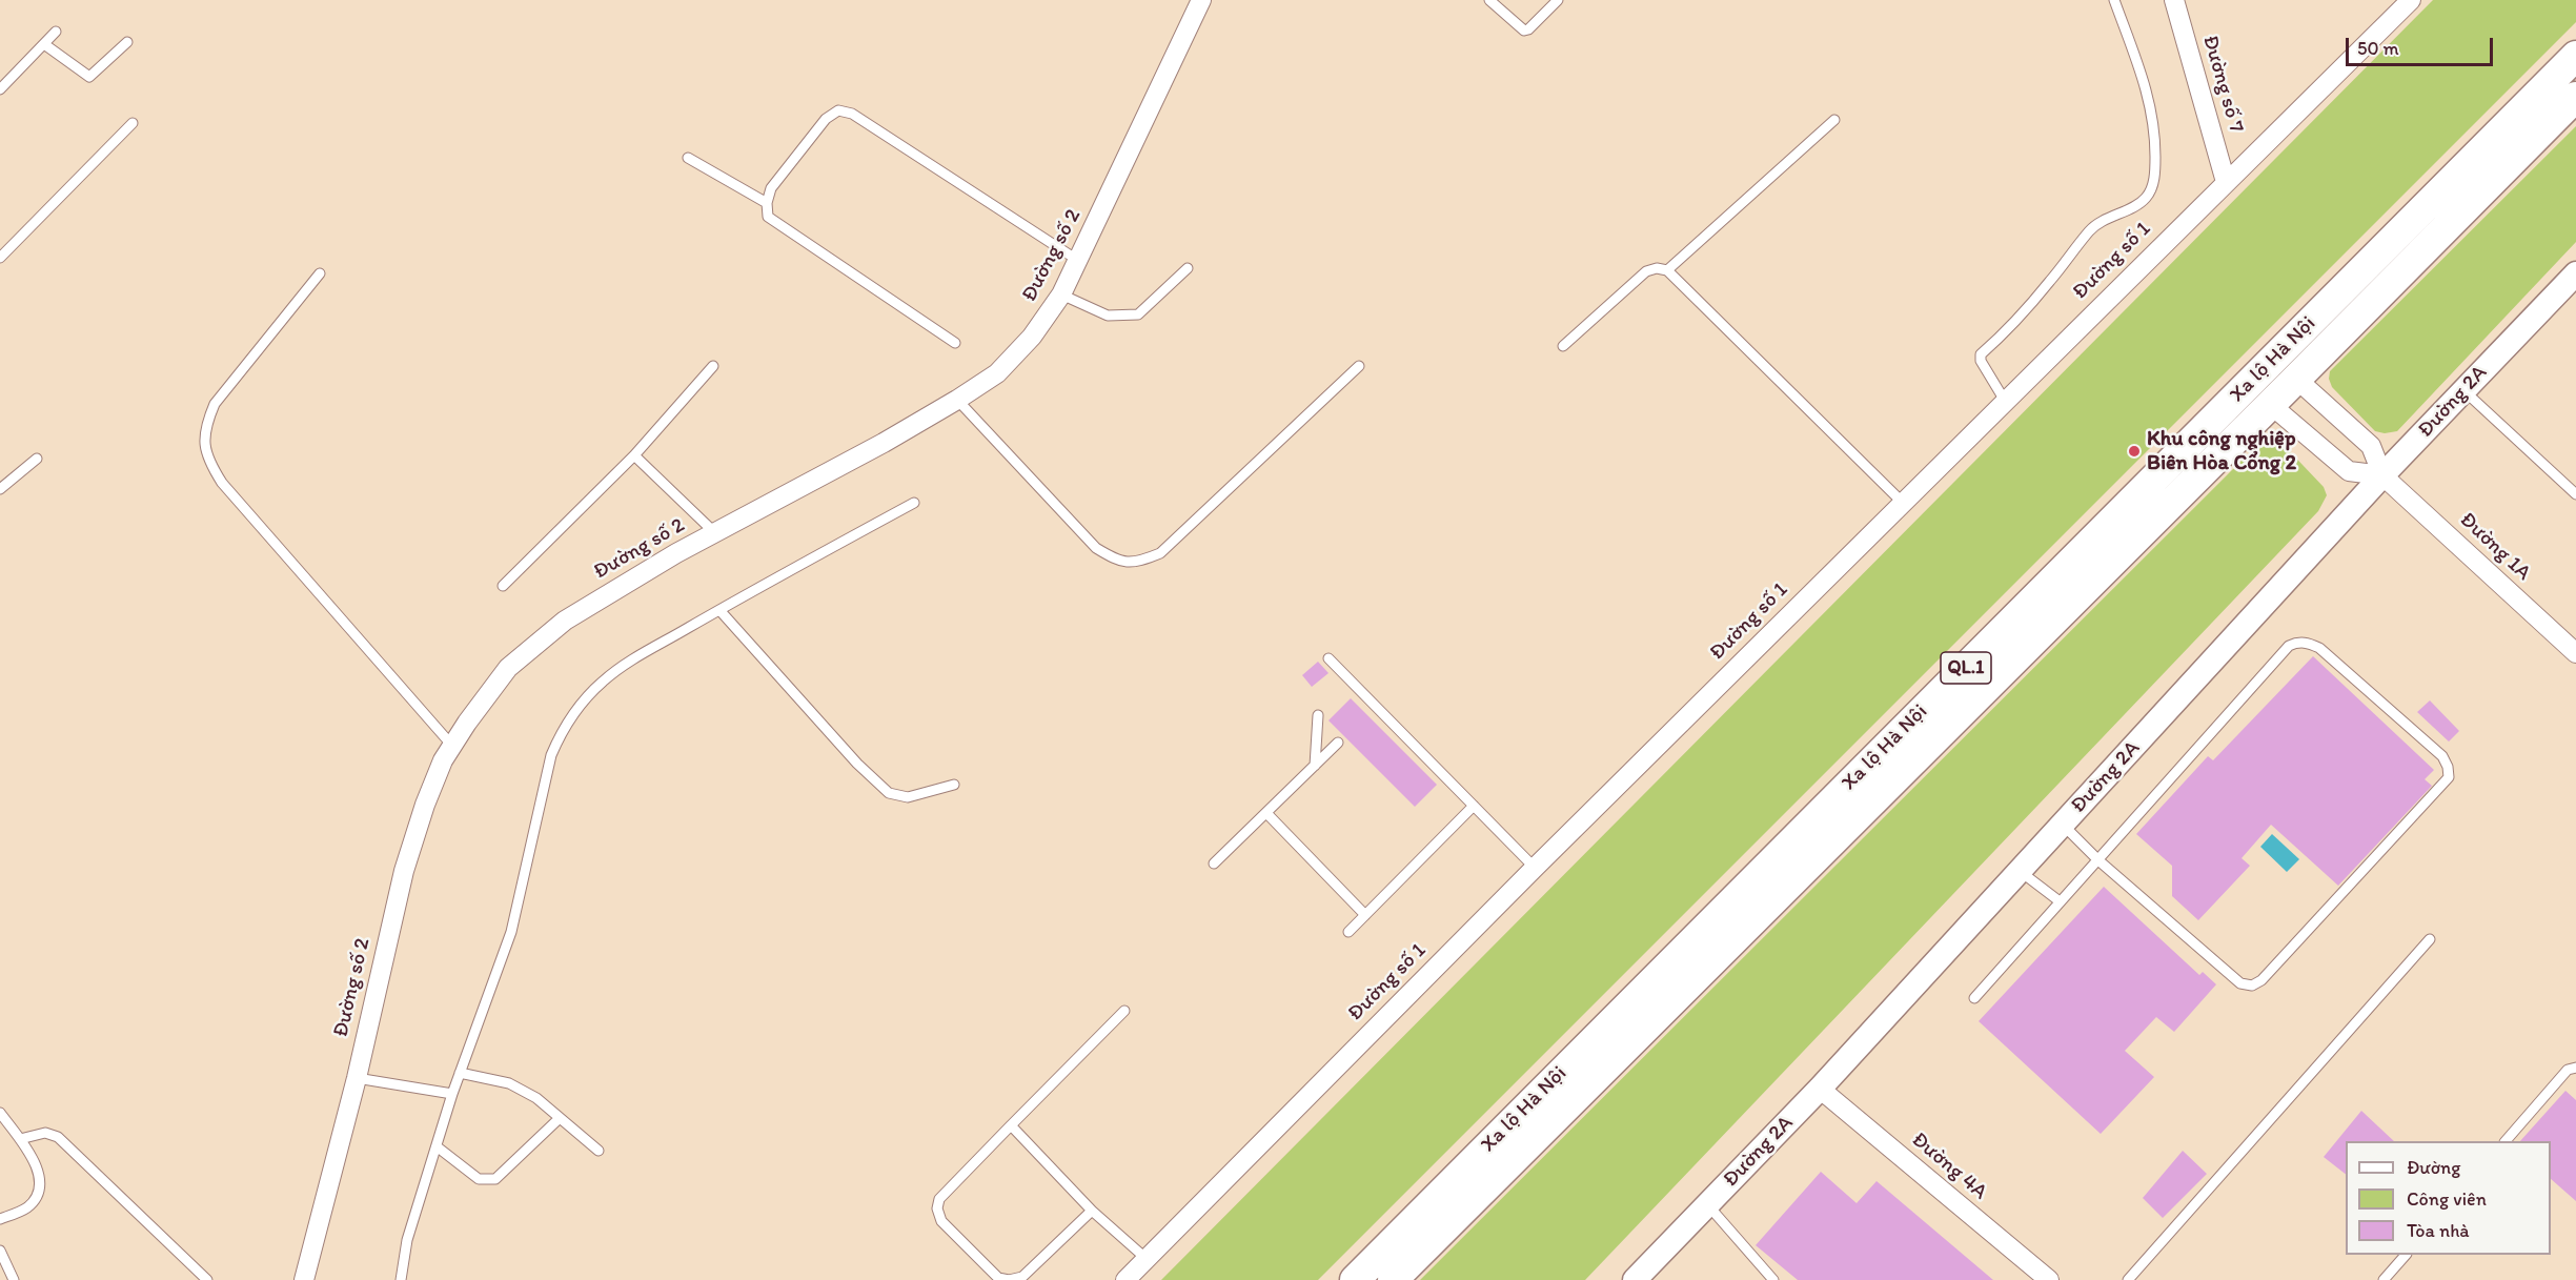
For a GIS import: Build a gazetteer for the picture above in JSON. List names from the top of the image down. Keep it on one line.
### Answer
{"streets":{"highway":["Xa lộ Hà Nội","QL.1"],"street":["Đường số 7","Đường số 2","Đường số 1","Đường 2A","Đường 1A","Đường 4A"]},"crossings":[["Đường số 7","Đường số 1"],["Xa lộ Hà Nội","Đường 1A"],["Đường 2A","Đường 1A"],["Đường 2A","Đường 4A"]],"places":["Khu công nghiệp Biên Hòa Cổng 2"],"legend":["Đường","Công viên","Tòa nhà"],"scale_bar":"50 m"}
